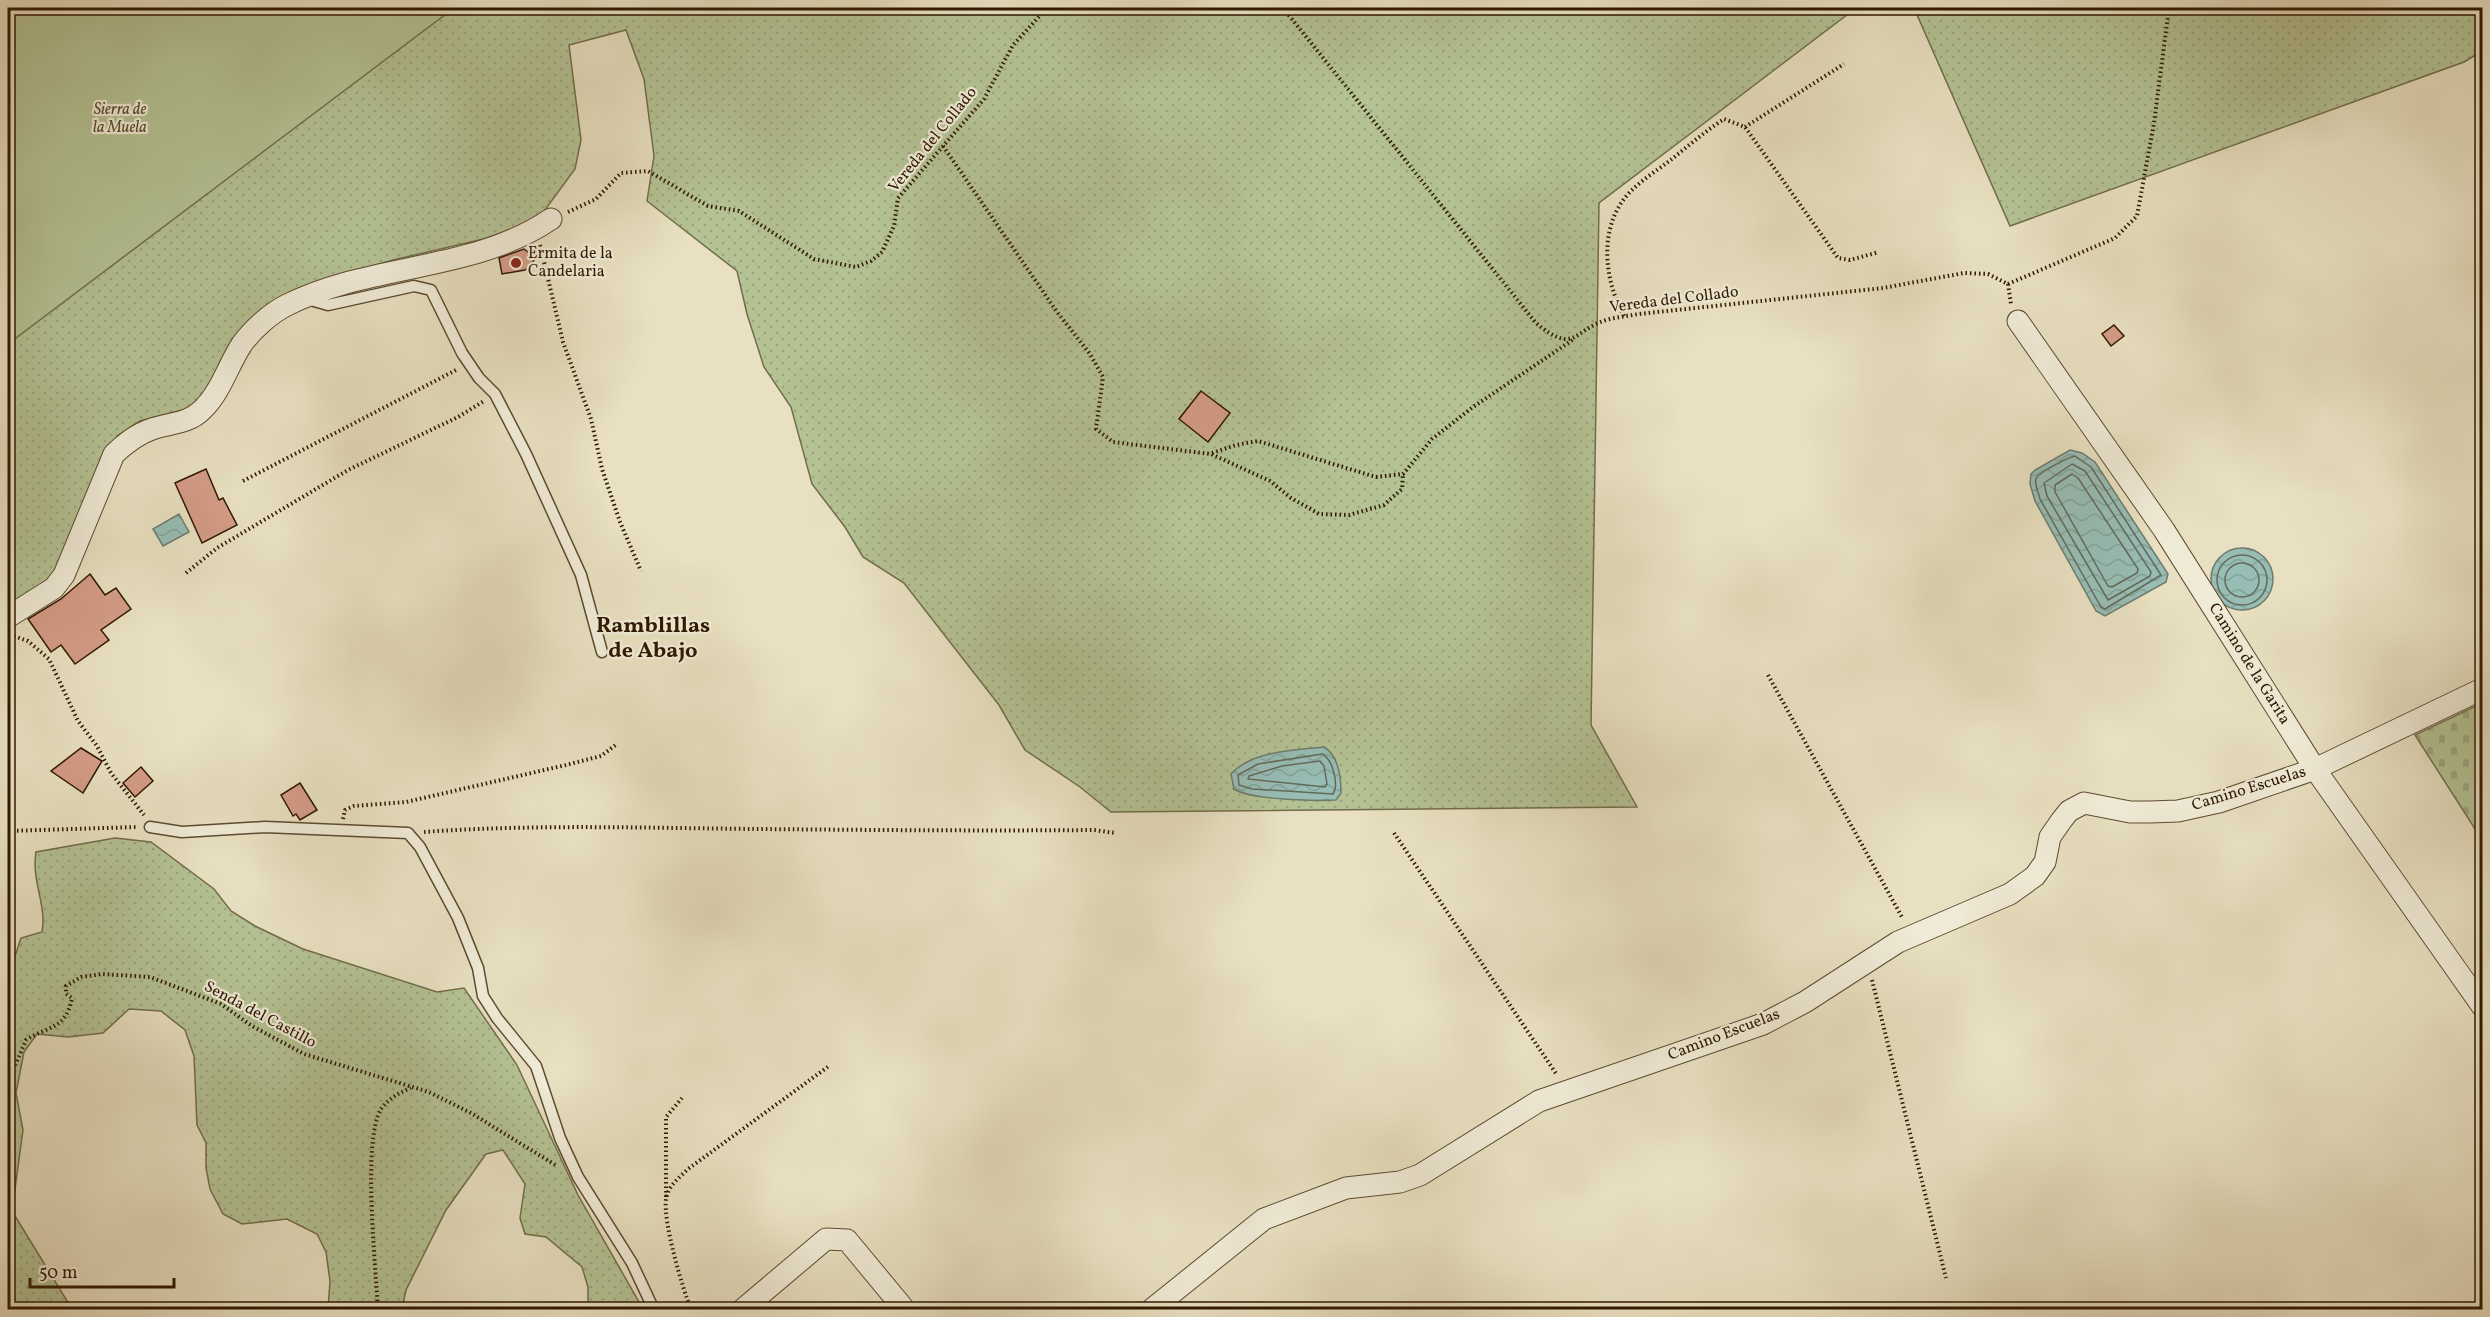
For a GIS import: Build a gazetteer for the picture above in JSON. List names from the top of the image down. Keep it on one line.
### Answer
{"streets":{"street":["Camino de la Garita","Camino Escuelas"],"path":["Vereda del Collado","Senda del Castillo"]},"crossings":[["Camino de la Garita","Camino Escuelas"]],"districts":["Ramblillas de Abajo"],"parks":["Sierra de la Muela"],"places":["Ermita de la Candelaria"],"scale_bar":"50 m"}
